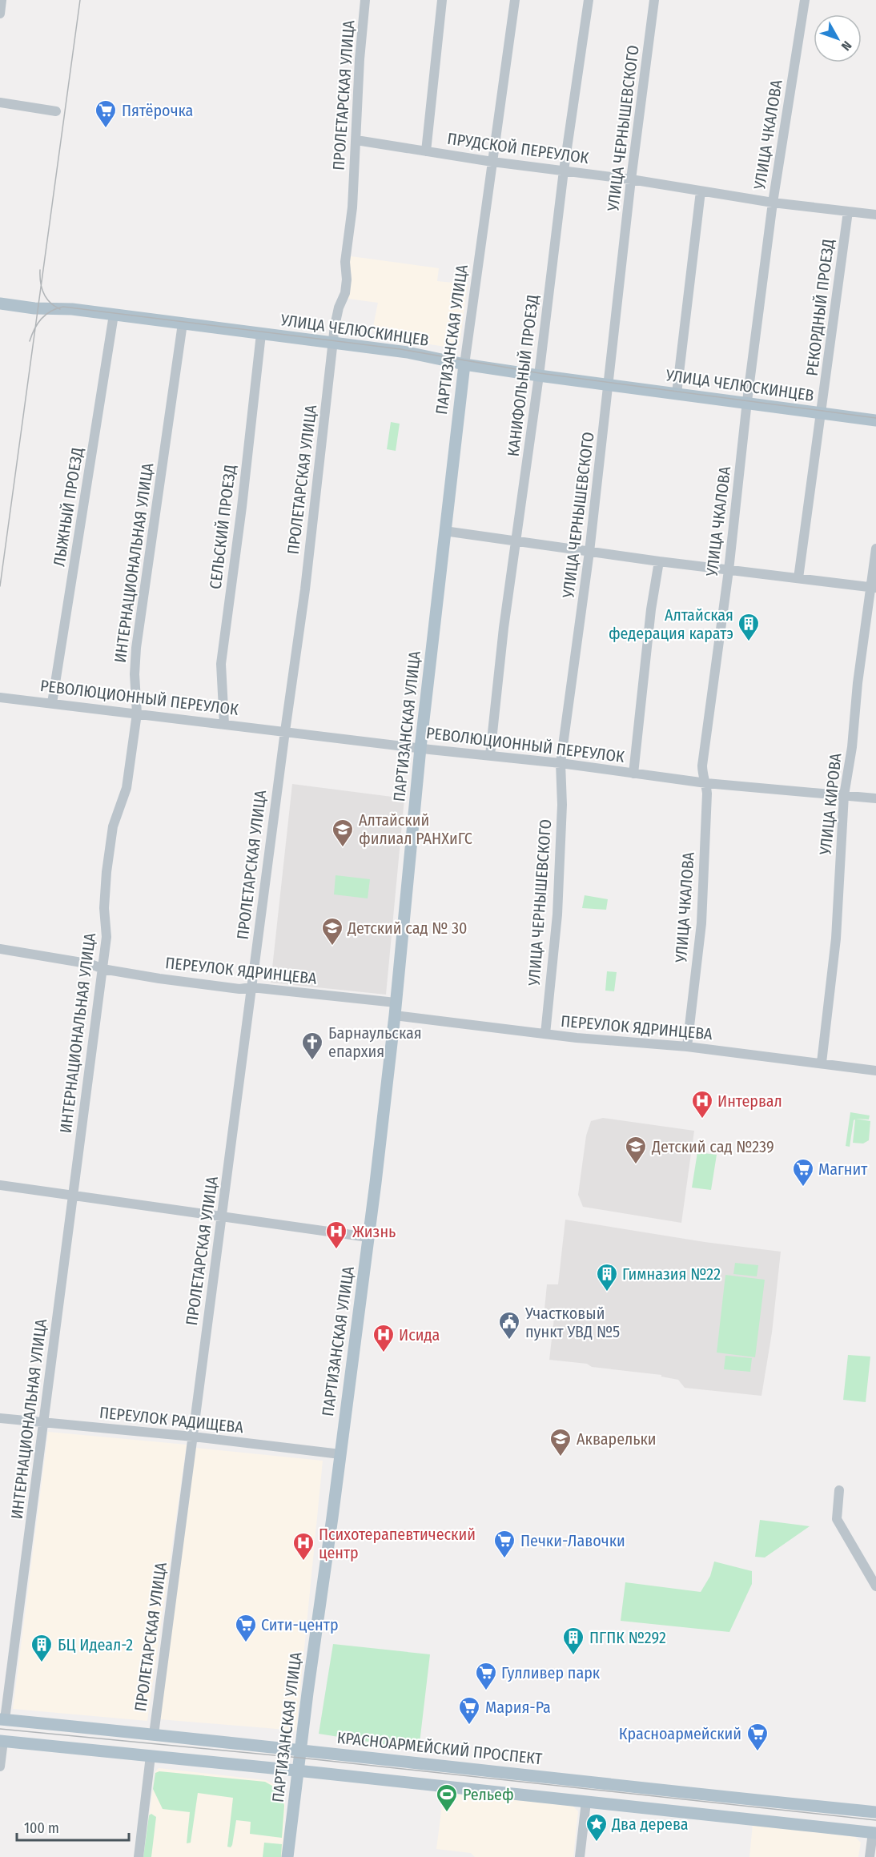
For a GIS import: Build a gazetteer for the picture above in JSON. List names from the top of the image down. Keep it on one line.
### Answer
{"streets":{"main road":["УЛИЦА ЧЕЛЮСКИНЦЕВ","ПАРТИЗАНСКАЯ УЛИЦА","КРАСНОАРМЕЙСКИЙ ПРОСПЕКТ"],"street":["ПРОЛЕТАРСКАЯ УЛИЦА","УЛИЦА ЧЕРНЫШЕВСКОГО","УЛИЦА ЧКАЛОВА","ПРУДСКОЙ ПЕРЕУЛОК","РЕКОРДНЫЙ ПРОЕЗД","КАНИФОЛЬНЫЙ ПРОЕЗД","ЛЫЖНЫЙ ПРОЕЗД","СЕЛЬСКИЙ ПРОЕЗД","ИНТЕРНАЦИОНАЛЬНАЯ УЛИЦА","РЕВОЛЮЦИОННЫЙ ПЕРЕУЛОК","УЛИЦА КИРОВА","ПЕРЕУЛОК ЯДРИНЦЕВА","ПЕРЕУЛОК РАДИЩЕВА"]},"crossings":[["ПРОЛЕТАРСКАЯ УЛИЦА","ПРУДСКОЙ ПЕРЕУЛОК"],["ПРОЛЕТАРСКАЯ УЛИЦА","УЛИЦА ЧЕЛЮСКИНЦЕВ"],["ПРОЛЕТАРСКАЯ УЛИЦА","РЕВОЛЮЦИОННЫЙ ПЕРЕУЛОК"],["ПРОЛЕТАРСКАЯ УЛИЦА","ПЕРЕУЛОК ЯДРИНЦЕВА"],["ПРОЛЕТАРСКАЯ УЛИЦА","ПЕРЕУЛОК РАДИЩЕВА"],["ПРОЛЕТАРСКАЯ УЛИЦА","КРАСНОАРМЕЙСКИЙ ПРОСПЕКТ"],["УЛИЦА ЧЕРНЫШЕВСКОГО","ПРУДСКОЙ ПЕРЕУЛОК"],["УЛИЦА ЧЕРНЫШЕВСКОГО","УЛИЦА ЧЕЛЮСКИНЦЕВ"],["УЛИЦА ЧЕРНЫШЕВСКОГО","РЕВОЛЮЦИОННЫЙ ПЕРЕУЛОК"],["УЛИЦА ЧЕРНЫШЕВСКОГО","ПЕРЕУЛОК ЯДРИНЦЕВА"],["УЛИЦА ЧКАЛОВА","ПРУДСКОЙ ПЕРЕУЛОК"],["УЛИЦА ЧКАЛОВА","УЛИЦА ЧЕЛЮСКИНЦЕВ"],["УЛИЦА ЧКАЛОВА","РЕВОЛЮЦИОННЫЙ ПЕРЕУЛОК"],["УЛИЦА ЧКАЛОВА","ПЕРЕУЛОК ЯДРИНЦЕВА"],["ПРУДСКОЙ ПЕРЕУЛОК","РЕКОРДНЫЙ ПРОЕЗД"],["ПРУДСКОЙ ПЕРЕУЛОК","ПАРТИЗАНСКАЯ УЛИЦА"],["ПРУДСКОЙ ПЕРЕУЛОК","КАНИФОЛЬНЫЙ ПРОЕЗД"],["РЕКОРДНЫЙ ПРОЕЗД","УЛИЦА ЧЕЛЮСКИНЦЕВ"],["УЛИЦА ЧЕЛЮСКИНЦЕВ","ПАРТИЗАНСКАЯ УЛИЦА"],["УЛИЦА ЧЕЛЮСКИНЦЕВ","КАНИФОЛЬНЫЙ ПРОЕЗД"],["УЛИЦА ЧЕЛЮСКИНЦЕВ","ЛЫЖНЫЙ ПРОЕЗД"],["УЛИЦА ЧЕЛЮСКИНЦЕВ","СЕЛЬСКИЙ ПРОЕЗД"],["УЛИЦА ЧЕЛЮСКИНЦЕВ","ИНТЕРНАЦИОНАЛЬНАЯ УЛИЦА"],["ПАРТИЗАНСКАЯ УЛИЦА","РЕВОЛЮЦИОННЫЙ ПЕРЕУЛОК"],["ПАРТИЗАНСКАЯ УЛИЦА","ПЕРЕУЛОК ЯДРИНЦЕВА"],["ПАРТИЗАНСКАЯ УЛИЦА","ПЕРЕУЛОК РАДИЩЕВА"],["ПАРТИЗАНСКАЯ УЛИЦА","КРАСНОАРМЕЙСКИЙ ПРОСПЕКТ"],["КАНИФОЛЬНЫЙ ПРОЕЗД","РЕВОЛЮЦИОННЫЙ ПЕРЕУЛОК"],["ЛЫЖНЫЙ ПРОЕЗД","РЕВОЛЮЦИОННЫЙ ПЕРЕУЛОК"],["СЕЛЬСКИЙ ПРОЕЗД","РЕВОЛЮЦИОННЫЙ ПЕРЕУЛОК"],["ИНТЕРНАЦИОНАЛЬНАЯ УЛИЦА","РЕВОЛЮЦИОННЫЙ ПЕРЕУЛОК"],["ИНТЕРНАЦИОНАЛЬНАЯ УЛИЦА","ПЕРЕУЛОК ЯДРИНЦЕВА"],["ИНТЕРНАЦИОНАЛЬНАЯ УЛИЦА","ПЕРЕУЛОК РАДИЩЕВА"],["ИНТЕРНАЦИОНАЛЬНАЯ УЛИЦА","КРАСНОАРМЕЙСКИЙ ПРОСПЕКТ"],["РЕВОЛЮЦИОННЫЙ ПЕРЕУЛОК","УЛИЦА КИРОВА"],["УЛИЦА КИРОВА","ПЕРЕУЛОК ЯДРИНЦЕВА"]],"places":{"supermarket":["Пятёрочка","Магнит","Печки-Лавочки","Сити-центр","Гулливер парк","Мария-Ра","Красноармейский"],"building":["Алтайская федерация каратэ","Гимназия №22","ПГПК №292","БЦ Идеал-2"],"school or university":["Алтайский филиал РАНХиГС","Детский сад № 30","Детский сад №239","Акварельки"],"church":["Барнаульская епархия"],"hospital":["Интервал","Жизнь","Исида","Психотерапевтический центр"],"public building":["Участковый пункт УВД №5"],"sports":["Рельеф"],"place":["Два дерева"]},"scale_bar":"100 m","north":"bottom right"}
